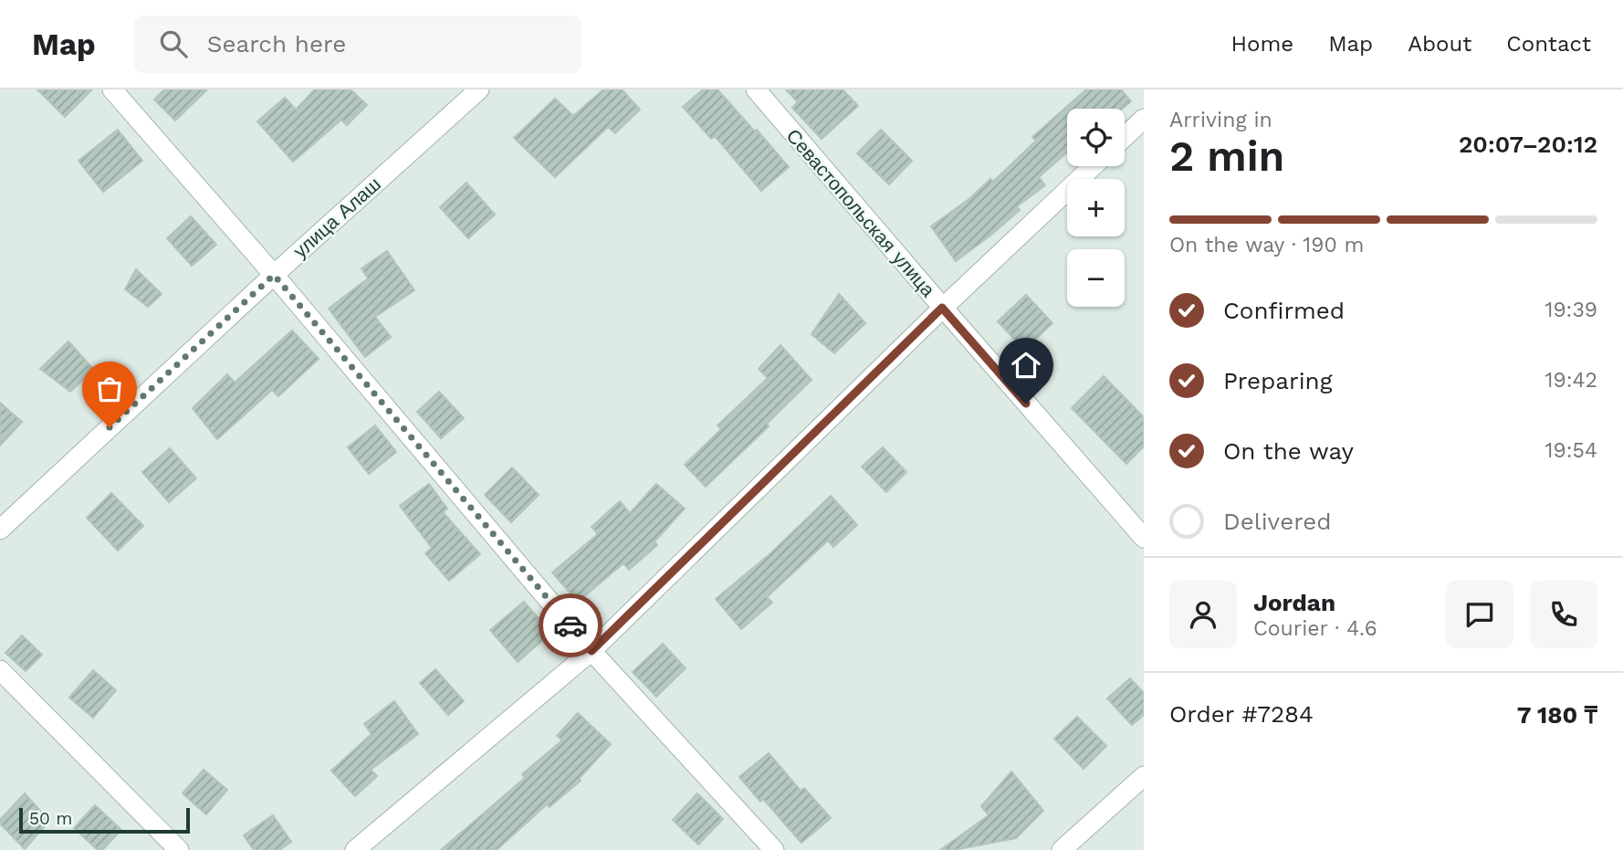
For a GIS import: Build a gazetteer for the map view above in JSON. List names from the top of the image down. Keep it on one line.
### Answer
{"streets":{"street":["Севастопольская улица","улица Алаш"]},"scale_bar":"50 m","page":{"header":"Map","search":"Search here","nav":["Home","Map","About","Contact"],"heading":["2 min","Arriving in","20:07–20:12"],"panel":["Jordan","Courier · 4.6","Order #7284","7 180 ₸"],"map_buttons":["+","−"],"bar":"On the way · 190 m","list":[["Confirmed","19:39"],["Preparing","19:42"],["On the way","19:54"],"Delivered"],"scale":"50 m"}}
